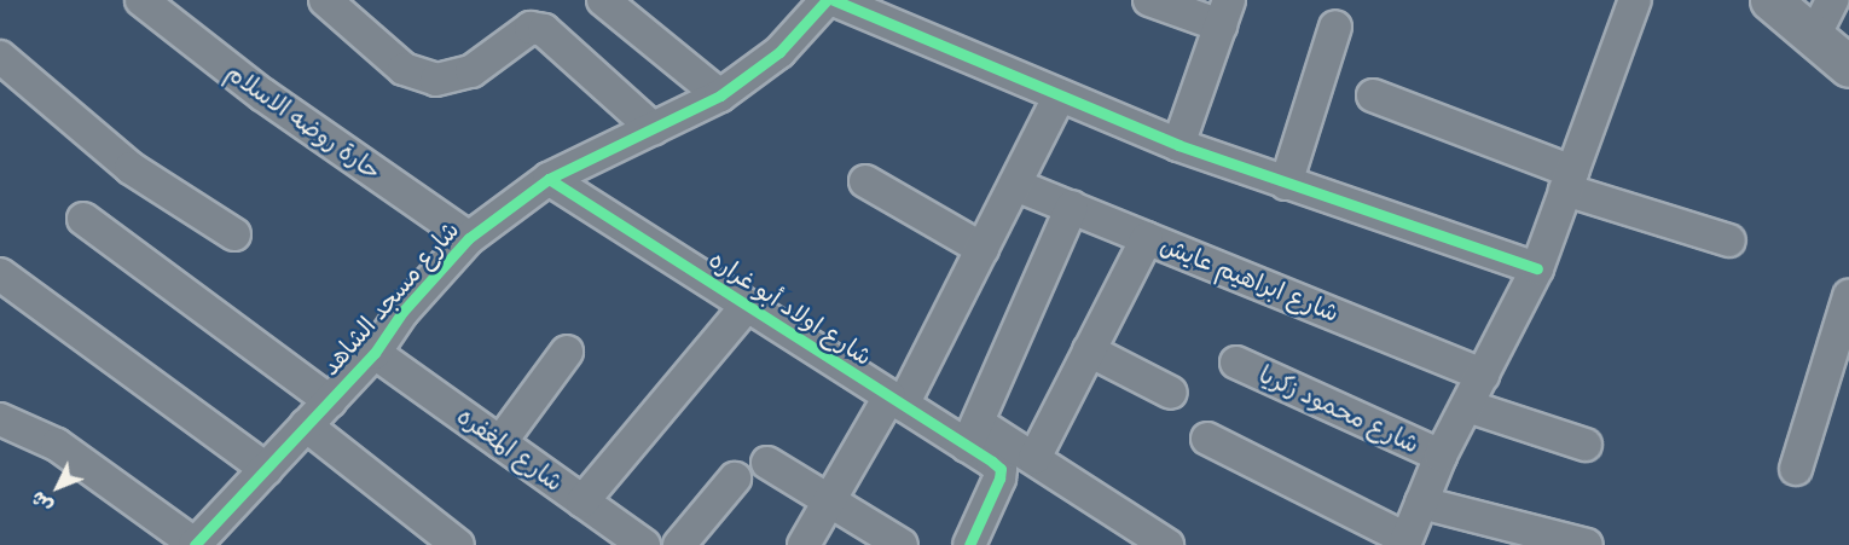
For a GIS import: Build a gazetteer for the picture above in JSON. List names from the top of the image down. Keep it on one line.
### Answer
{"streets":{"street":["حارة روضه الاسلام","شارع ابراهيم عايش","شارع مسجد الشاهد","شارع اولاد أبو غراره","شارع محمود زكريا","شارع المغفره"]},"crossings":[["حارة روضه الاسلام","شارع مسجد الشاهد"],["شارع مسجد الشاهد","شارع اولاد أبو غراره"],["شارع مسجد الشاهد","شارع المغفره"]],"north":"bottom left"}
